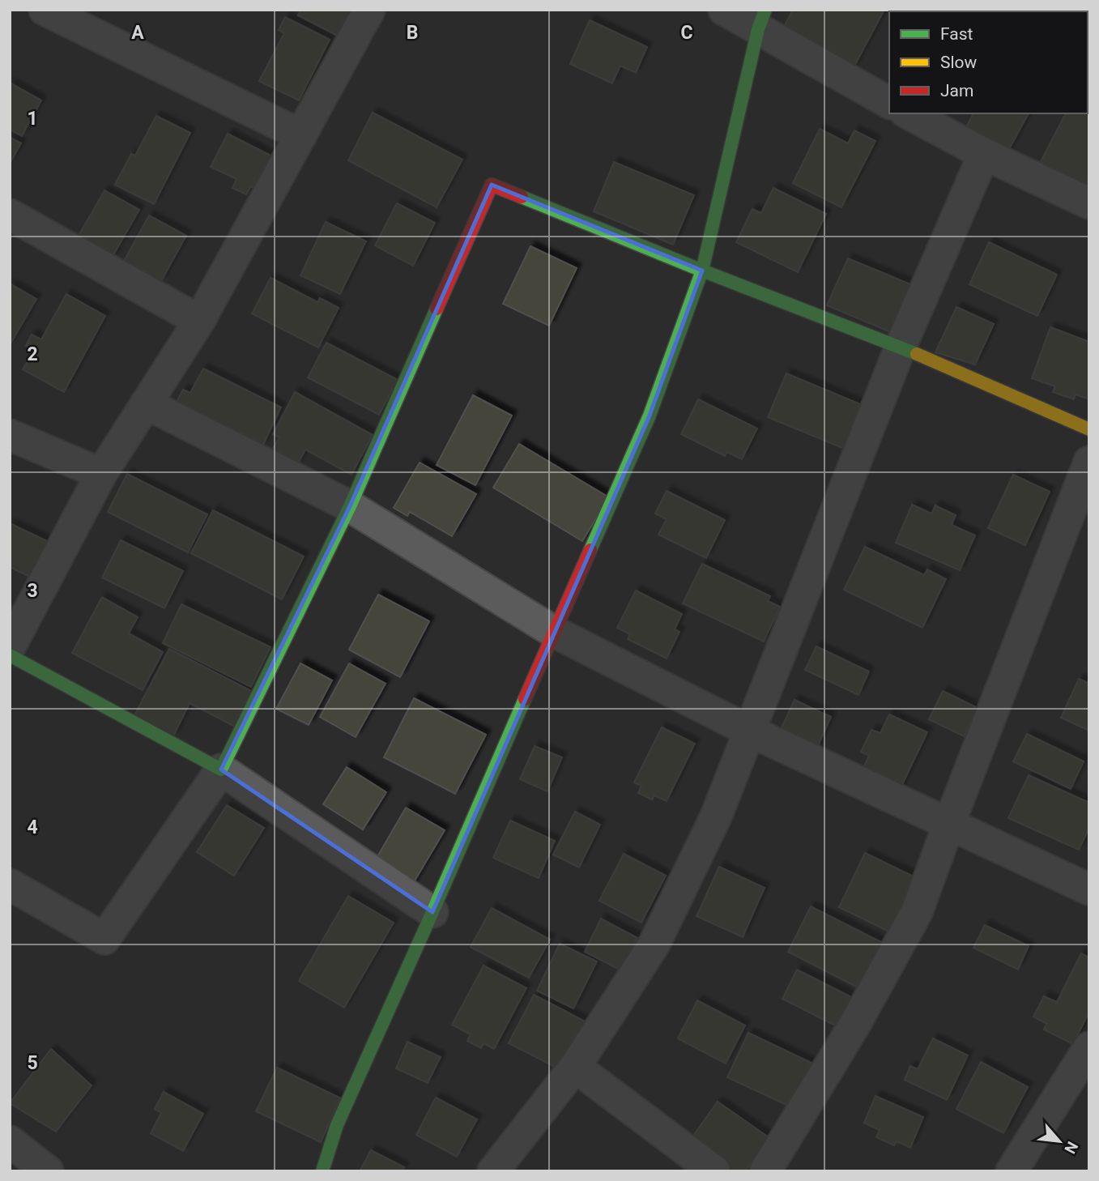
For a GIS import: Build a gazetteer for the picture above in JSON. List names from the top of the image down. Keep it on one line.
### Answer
{"legend":["Fast","Slow","Jam"],"north":"bottom right","grid":{"columns":["A","B","C"],"rows":["1","2","3","4","5"]}}
